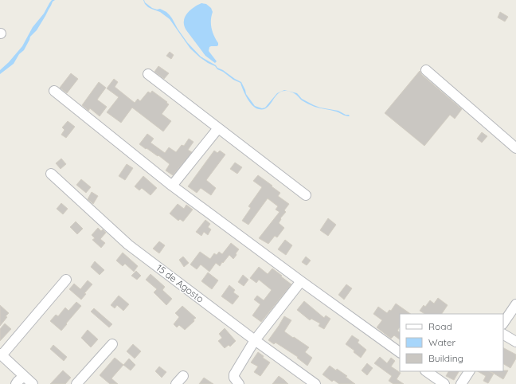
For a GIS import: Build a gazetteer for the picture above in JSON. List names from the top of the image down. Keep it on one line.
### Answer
{"streets":{"street":["15 de Agosto"]},"legend":["Road","Water","Building"]}
